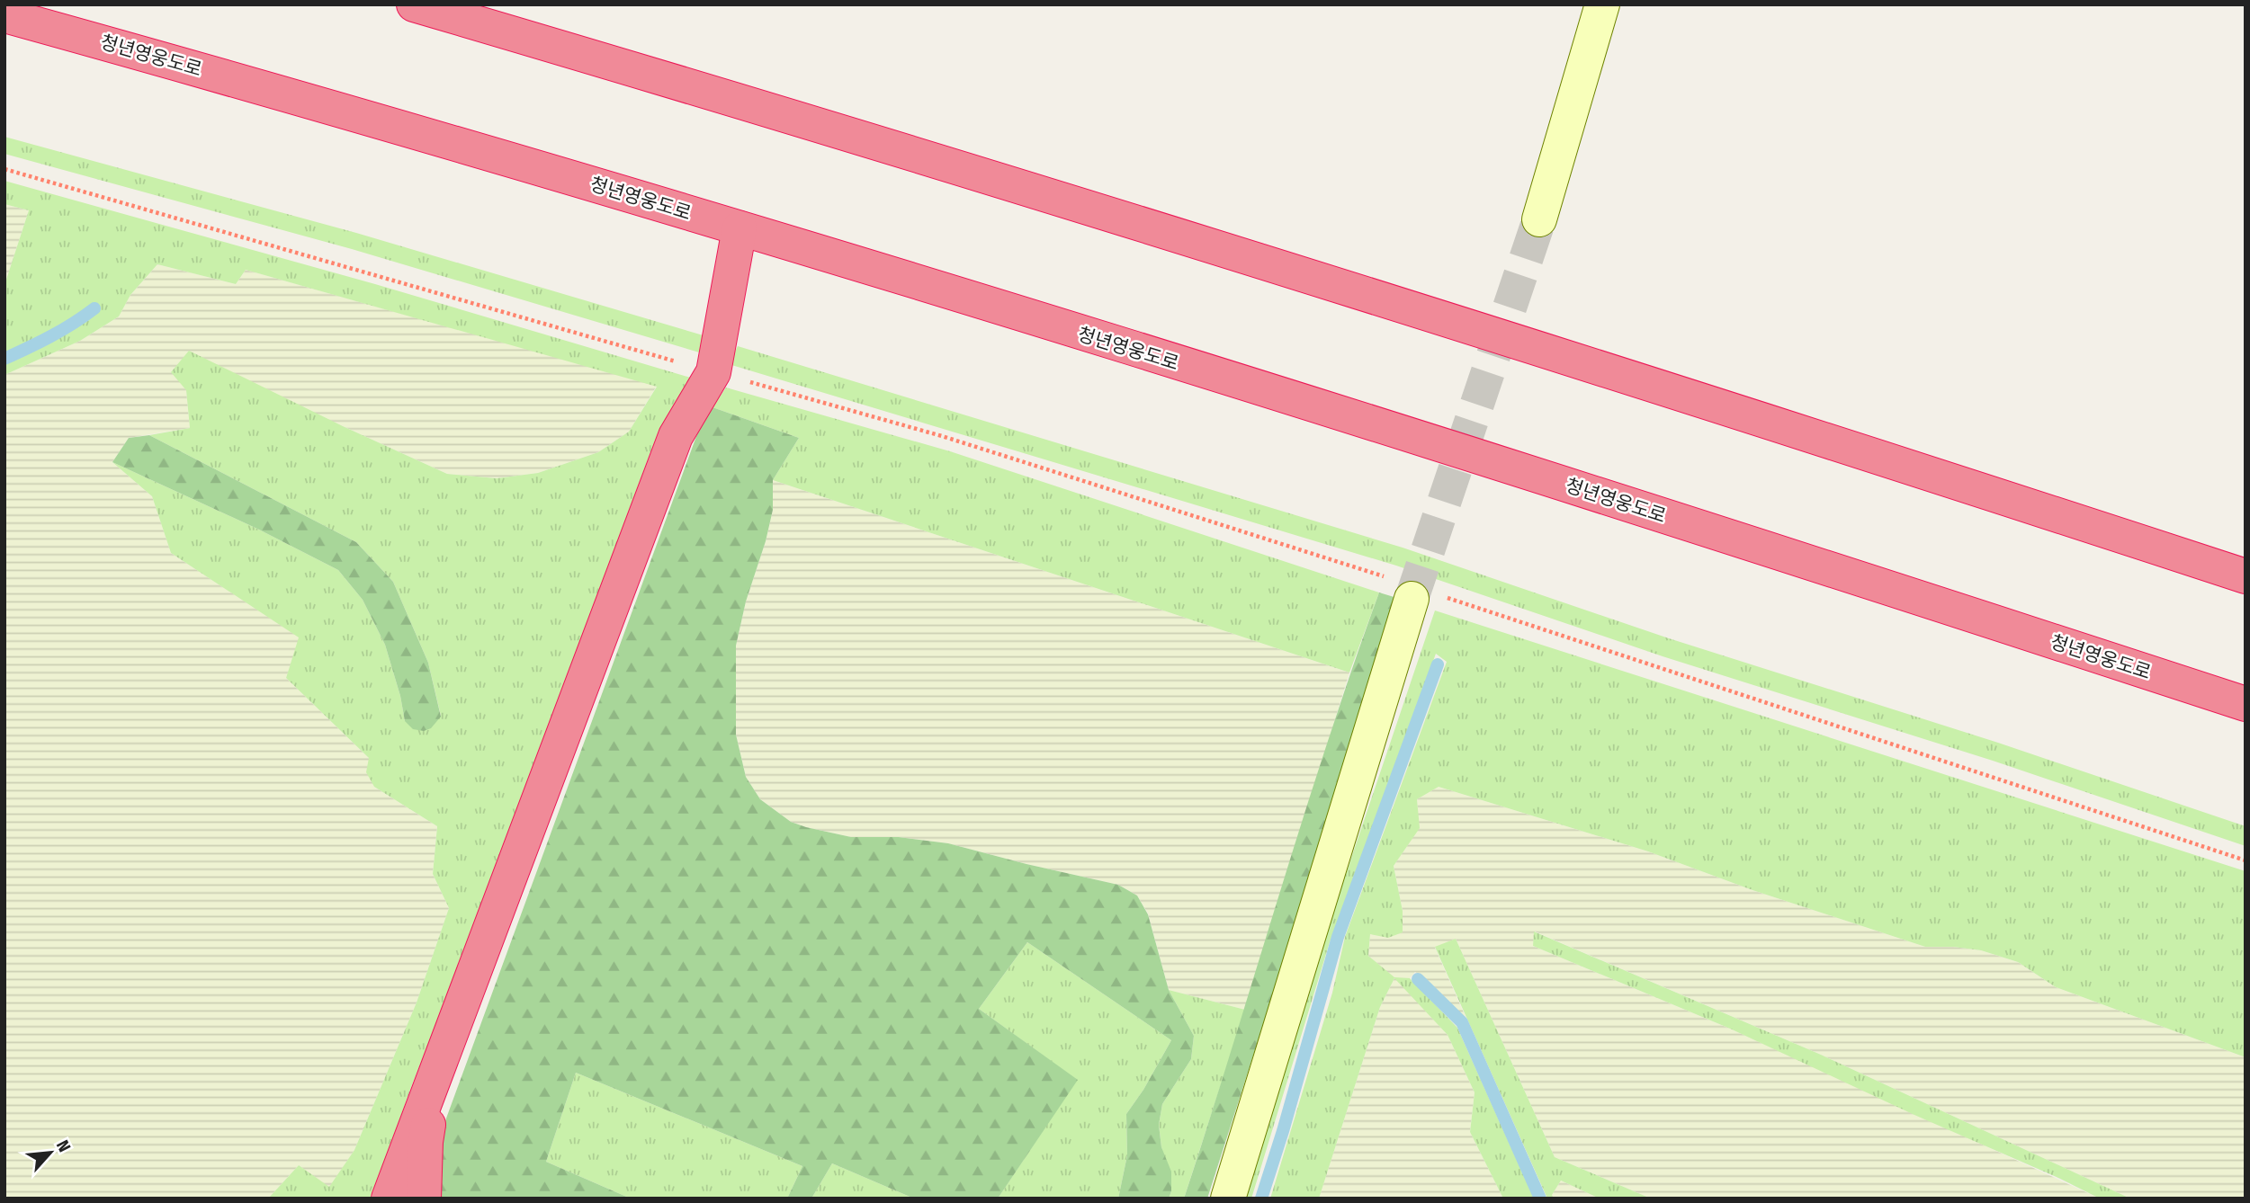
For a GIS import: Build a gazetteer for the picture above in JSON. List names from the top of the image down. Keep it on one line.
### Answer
{"streets":{"highway":["청년영웅도로"]},"north":"top right"}
